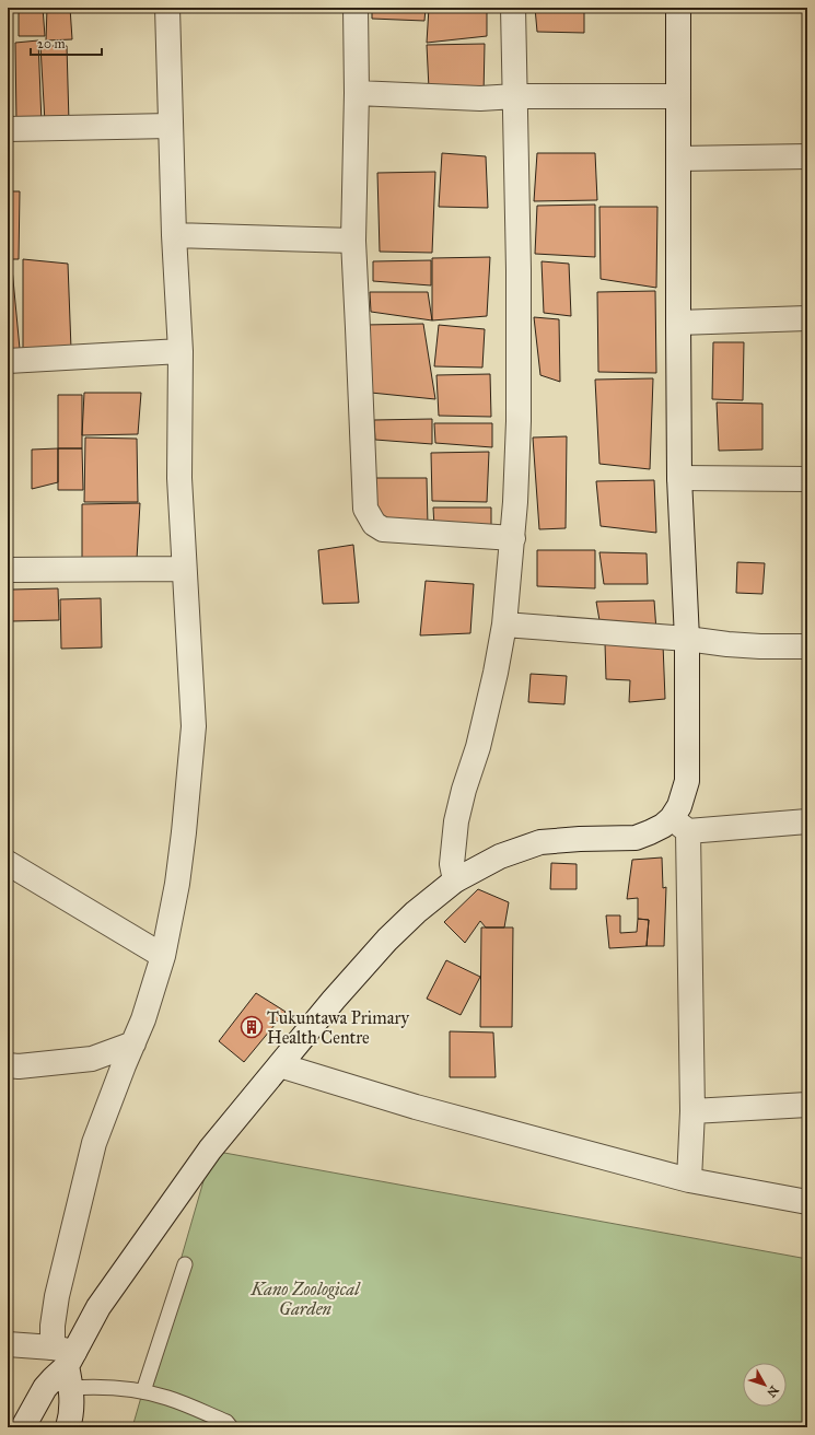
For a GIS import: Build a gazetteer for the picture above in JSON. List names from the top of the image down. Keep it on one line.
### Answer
{"parks":["Kano Zoological Garden"],"places":{"building":["Tukuntawa Primary Health Centre"]},"scale_bar":"20 m","north":"bottom right"}
